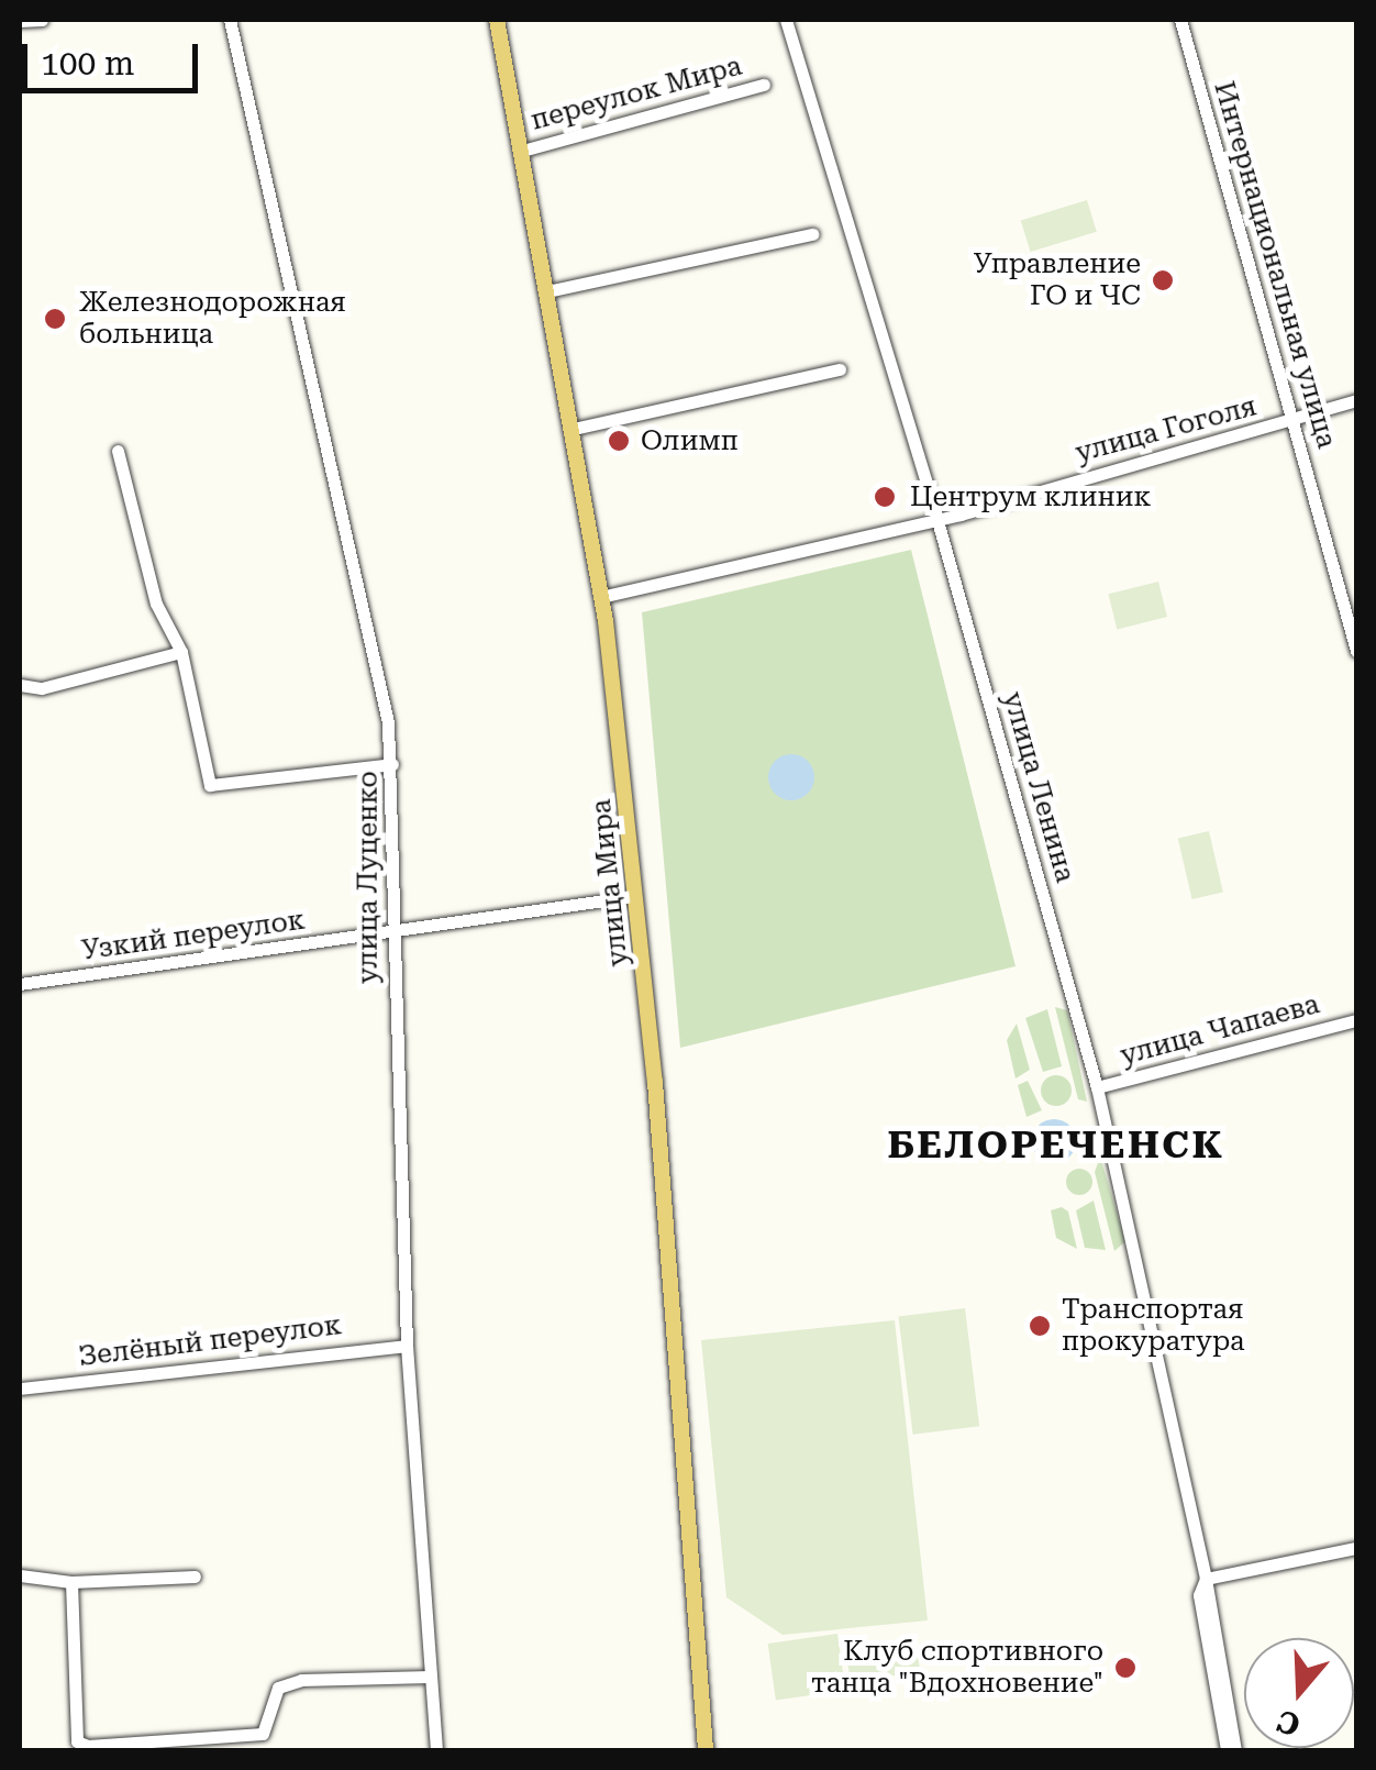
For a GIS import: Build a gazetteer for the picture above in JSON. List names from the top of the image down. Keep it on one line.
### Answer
{"streets":{"main road":["улица Мира"],"street":["переулок Мира","Интернациональная улица","улица Гоголя","улица Ленина","улица Луценко","Узкий переулок","улица Чапаева","Зелёный переулок"]},"crossings":[["переулок Мира","улица Мира"],["Интернациональная улица","улица Гоголя"],["улица Гоголя","улица Ленина"],["улица Гоголя","улица Мира"],["улица Ленина","улица Чапаева"],["улица Луценко","Узкий переулок"],["улица Луценко","Зелёный переулок"],["улица Мира","Узкий переулок"]],"districts":["БЕЛОРЕЧЕНСК"],"places":["Управление ГО и ЧС","Железнодорожная больница","Олимп","Центрум клиник","Транспортая прокуратура","Клуб спортивного танца \"Вдохновение\""],"scale_bar":"100 m","north":"bottom"}
